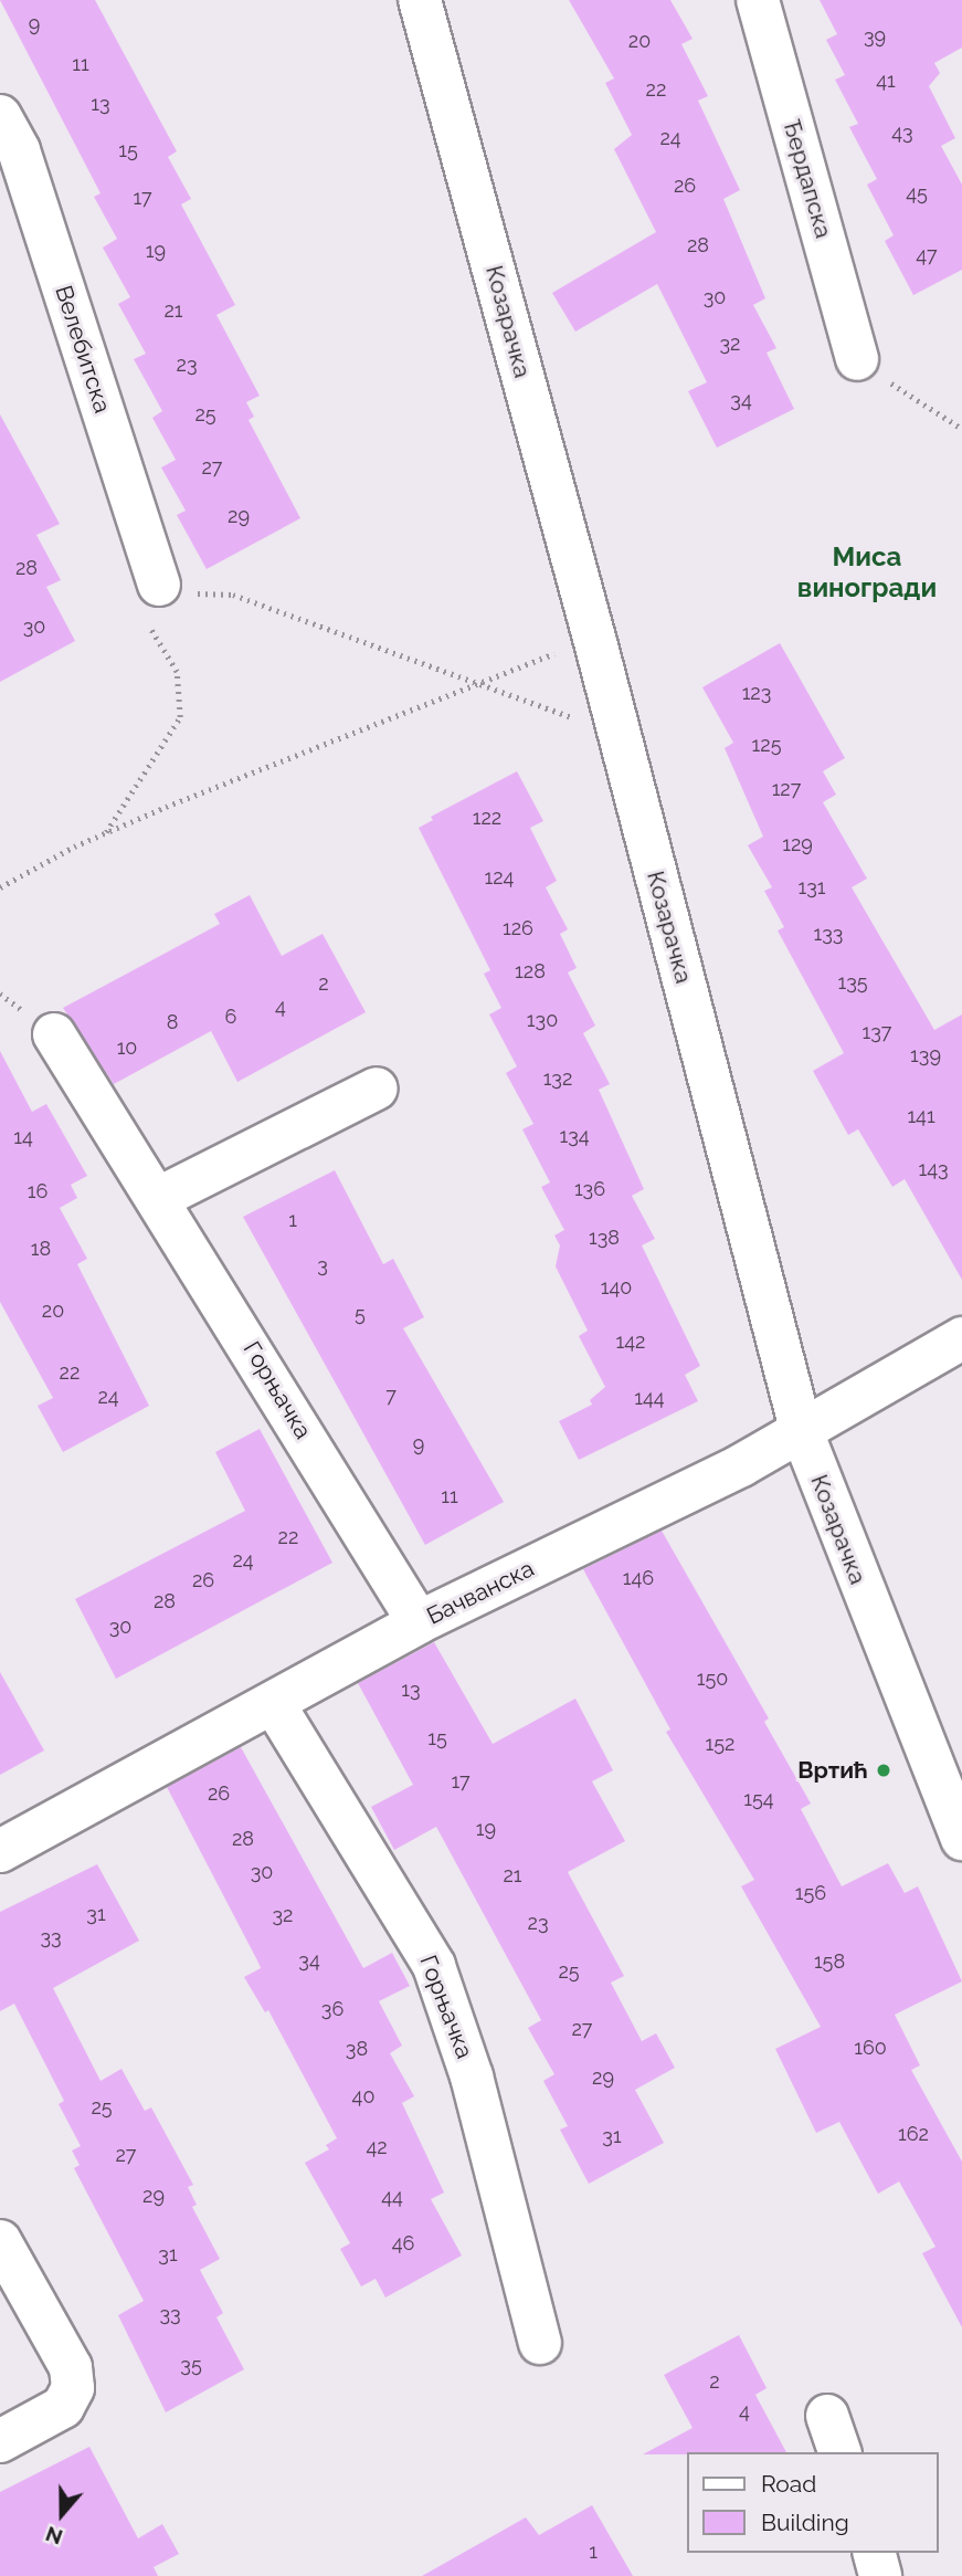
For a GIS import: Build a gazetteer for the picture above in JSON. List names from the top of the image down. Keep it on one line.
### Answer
{"streets":{"street":["Ђердапска","Козарачка","Велебитска","Горњачка","Бачванска"]},"crossings":[["Козарачка","Бачванска"],["Горњачка","Бачванска"]],"districts":["Миса виногради"],"places":["Вртић"],"house_numbers":["9","39","20","11","41","22","13","43","24","15","26","45","17","28","19","47","30","21","32","23","34","25","27","29","28","30","123","125","127","122","129","124","131","126","133","128","135","2","4","6","130","8","137","10","139","132","141","134","14","143","136","16","1","138","18","3","140","20","5","142","22","7","24","144","9","11","22","24","146","26","28","30","150","13","15","152","17","26","154","19","28","30","21","156","31","32","23","33","34","158","25","36","27","160","38","29","40","25","162","31","42","27","29","44","46","31","33","35","2","4","1"],"legend":["Road","Building"],"north":"bottom"}
